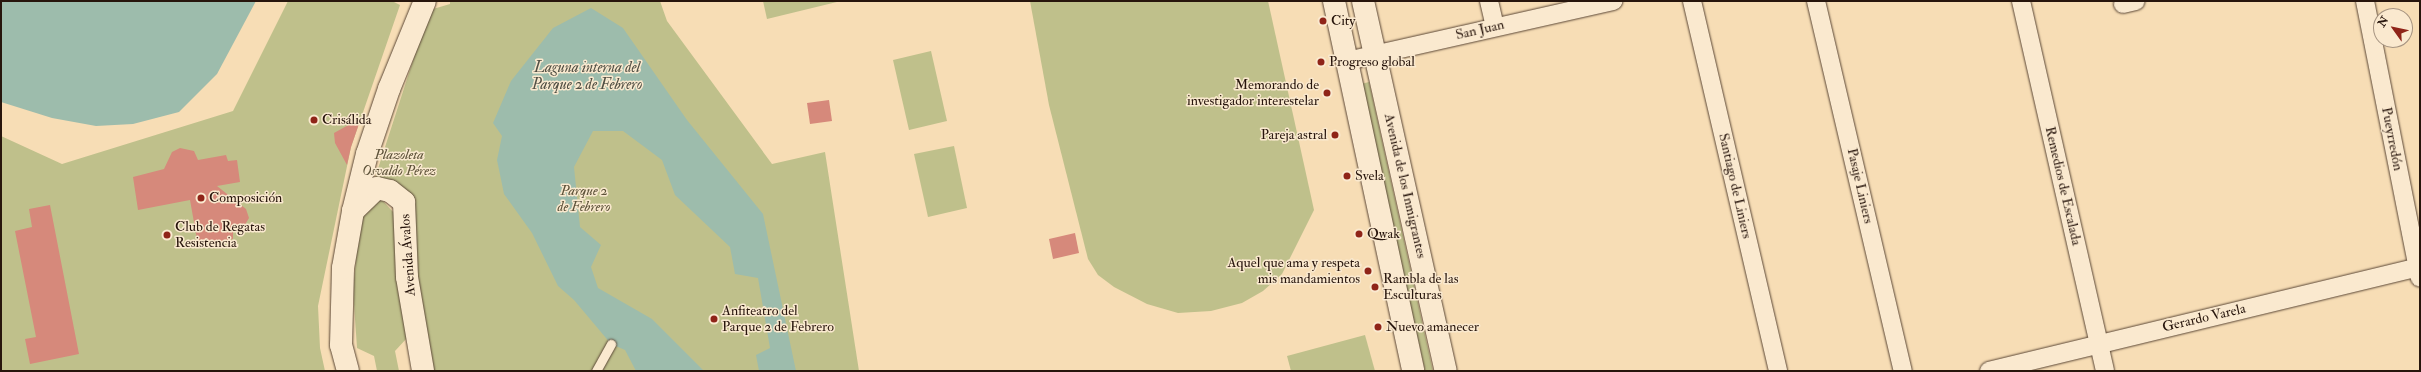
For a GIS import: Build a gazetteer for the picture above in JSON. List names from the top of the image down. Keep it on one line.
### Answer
{"streets":{"main road":["Avenida de los Inmigrantes","Avenida Ávalos"],"street":["San Juan","Pueyrredón","Santiago de Liniers","Pasaje Liniers","Remedios de Escalada","Gerardo Varela"]},"crossings":[["San Juan","Avenida de los Inmigrantes"],["Pueyrredón","Gerardo Varela"],["Remedios de Escalada","Gerardo Varela"]],"water":["Laguna interna del Parque 2 de Febrero"],"parks":["Plazoleta Osvaldo Pérez","Parque 2 de Febrero"],"places":["City","Progreso global","Memorando de investigador interestelar","Crisálida","Pareja astral","Svela","Composición","Qwak","Club de Regatas Resistencia","Aquel que ama y respeta mis mandamientos","Rambla de las Esculturas","Anfiteatro del Parque 2 de Febrero","Nuevo amanecer"],"north":"top left"}
